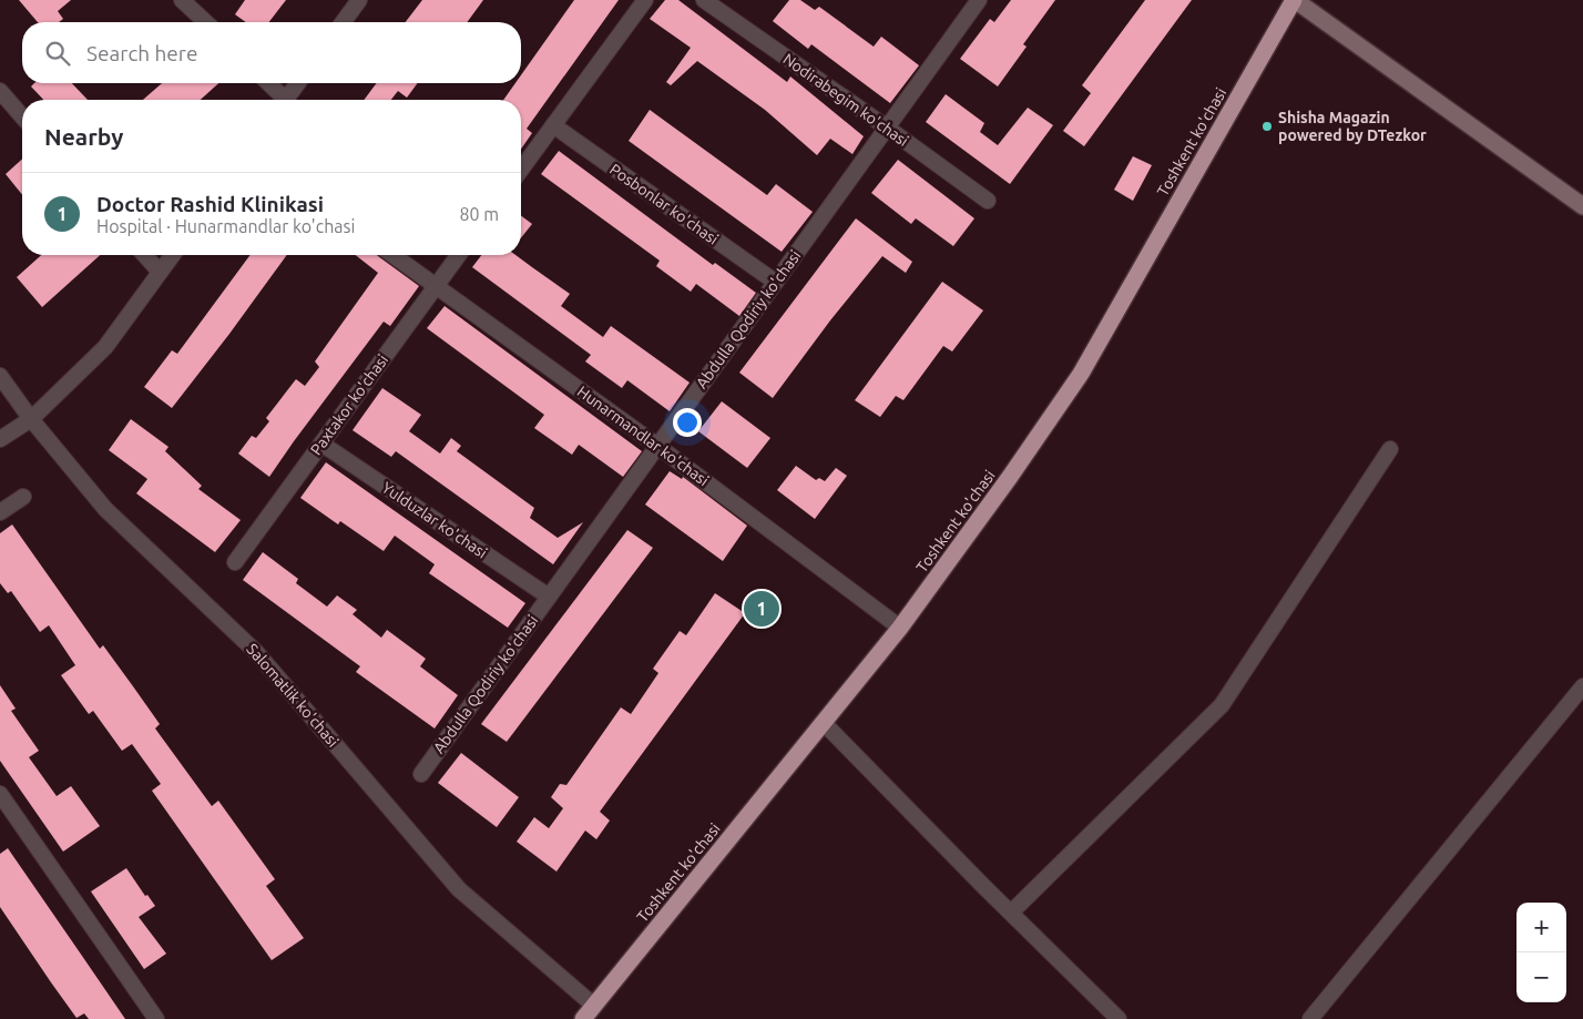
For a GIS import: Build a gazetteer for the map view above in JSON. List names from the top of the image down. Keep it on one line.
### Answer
{"streets":{"highway":["Toshkent ko'chasi"],"street":["Nodirabegim ko'chasi","Posbonlar ko'chasi","Abdulla Qodiriy ko'chasi","Paxtakor ko'chasi","Hunarmandlar ko'chasi","Yulduzlar ko'chasi","Salomatlik ko'chasi"]},"crossings":[["Nodirabegim ko'chasi","Abdulla Qodiriy ko'chasi"],["Toshkent ko'chasi","Hunarmandlar ko'chasi"],["Toshkent ko'chasi","Salomatlik ko'chasi"],["Posbonlar ko'chasi","Abdulla Qodiriy ko'chasi"],["Abdulla Qodiriy ko'chasi","Hunarmandlar ko'chasi"],["Abdulla Qodiriy ko'chasi","Yulduzlar ko'chasi"],["Paxtakor ko'chasi","Hunarmandlar ko'chasi"],["Paxtakor ko'chasi","Yulduzlar ko'chasi"]],"places":["Shisha Magazin powered by DTezkor"],"page":{"search":"Search here","heading":"Nearby","list":[{"mark":"1","name":"Doctor Rashid Klinikasi","note":"Hospital · Hunarmandlar ko'chasi","value":"80 m"}],"pins":"1","map_buttons":["+","−"]}}
